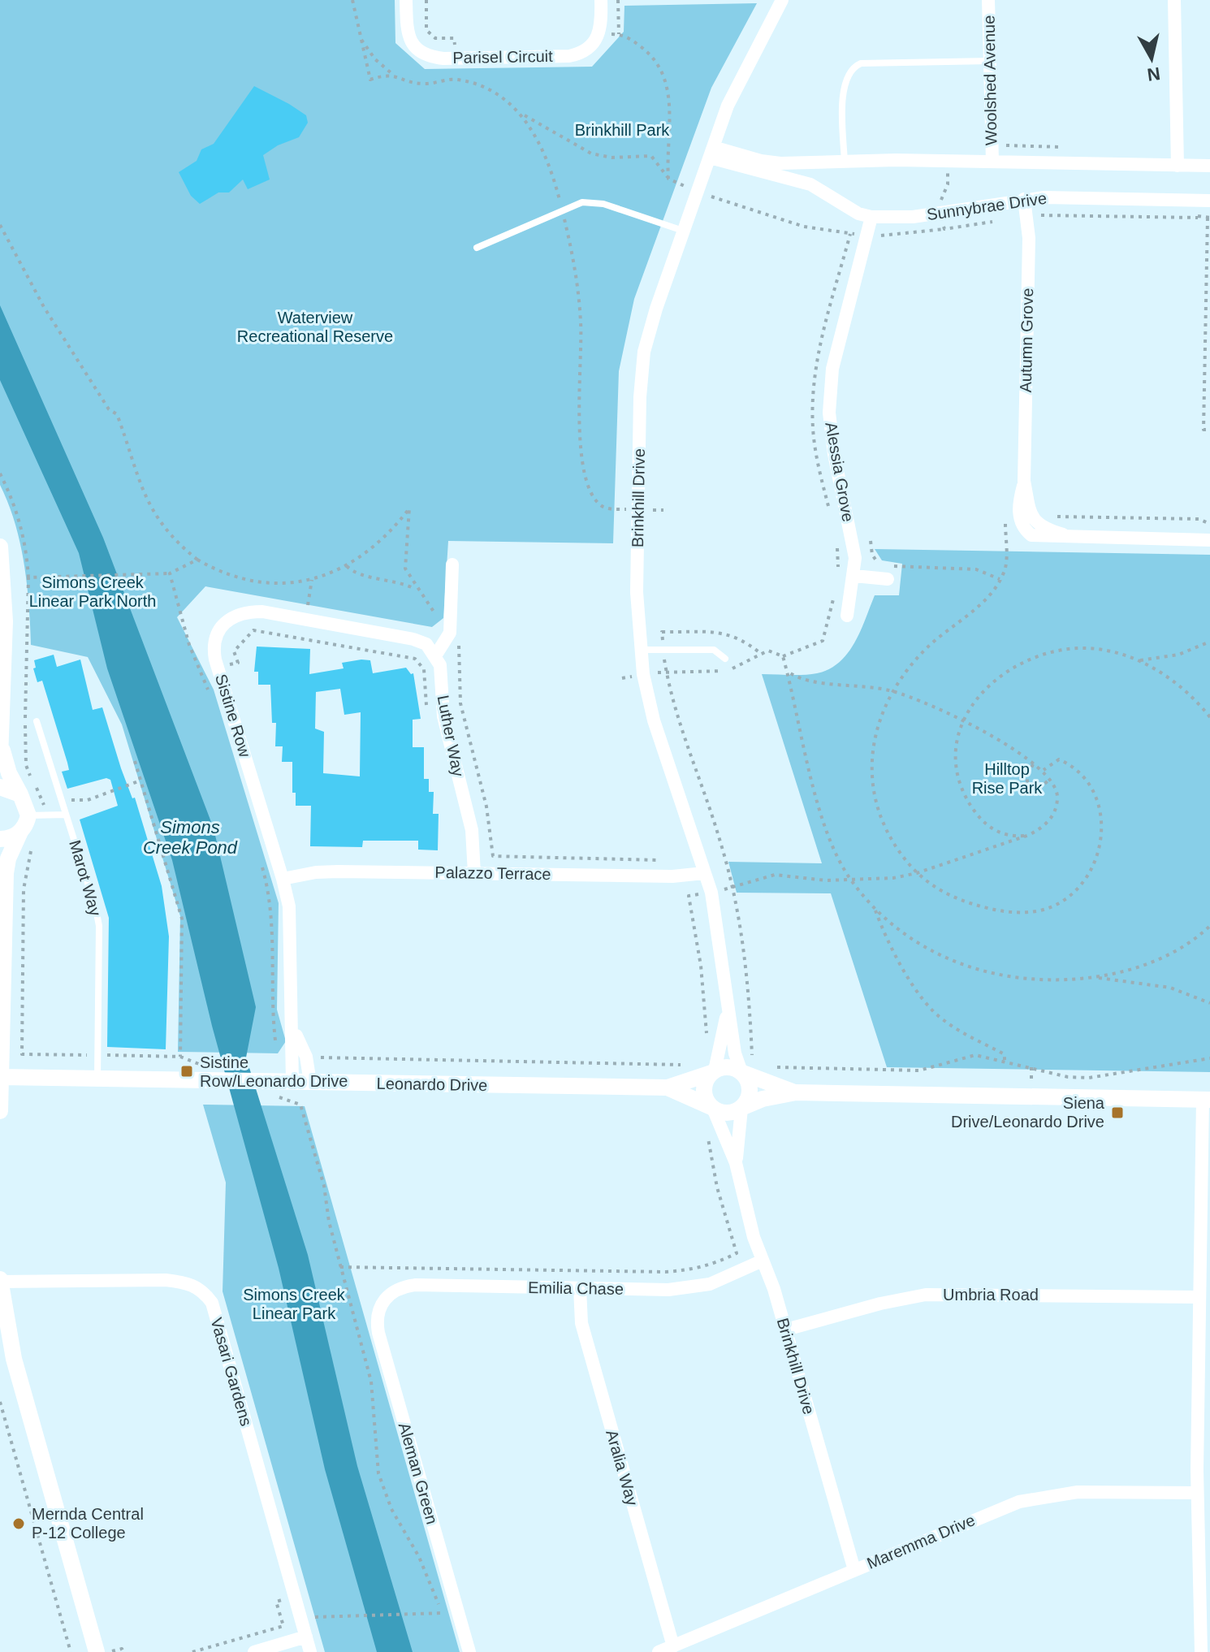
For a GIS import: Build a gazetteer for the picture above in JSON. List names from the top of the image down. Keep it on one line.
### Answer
{"streets":{"street":["Parisel Circuit","Woolshed Avenue","Sunnybrae Drive","Autumn Grove","Alessia Grove","Brinkhill Drive","Sistine Row","Luther Way","Palazzo Terrace","Leonardo Drive","Emilia Chase","Umbria Road","Vasari Gardens","Aralia Way","Aleman Green","Maremma Drive"],"lane":["Marot Way"]},"crossings":[["Sunnybrae Drive","Autumn Grove"],["Sunnybrae Drive","Alessia Grove"],["Sunnybrae Drive","Brinkhill Drive"],["Brinkhill Drive","Palazzo Terrace"],["Brinkhill Drive","Leonardo Drive"],["Brinkhill Drive","Emilia Chase"],["Brinkhill Drive","Umbria Road"],["Brinkhill Drive","Maremma Drive"],["Sistine Row","Luther Way"],["Sistine Row","Palazzo Terrace"],["Sistine Row","Leonardo Drive"],["Luther Way","Palazzo Terrace"],["Marot Way","Leonardo Drive"],["Emilia Chase","Aralia Way"],["Emilia Chase","Aleman Green"],["Aralia Way","Maremma Drive"]],"water":["Simons Creek Pond"],"parks":["Brinkhill Park","Waterview Recreational Reserve","Simons Creek Linear Park North","Hilltop Rise Park","Simons Creek Linear Park"],"places":{"transit":["Sistine Row/Leonardo Drive","Siena Drive/Leonardo Drive"],"other":["Mernda Central P-12 College"]},"north":"bottom"}
